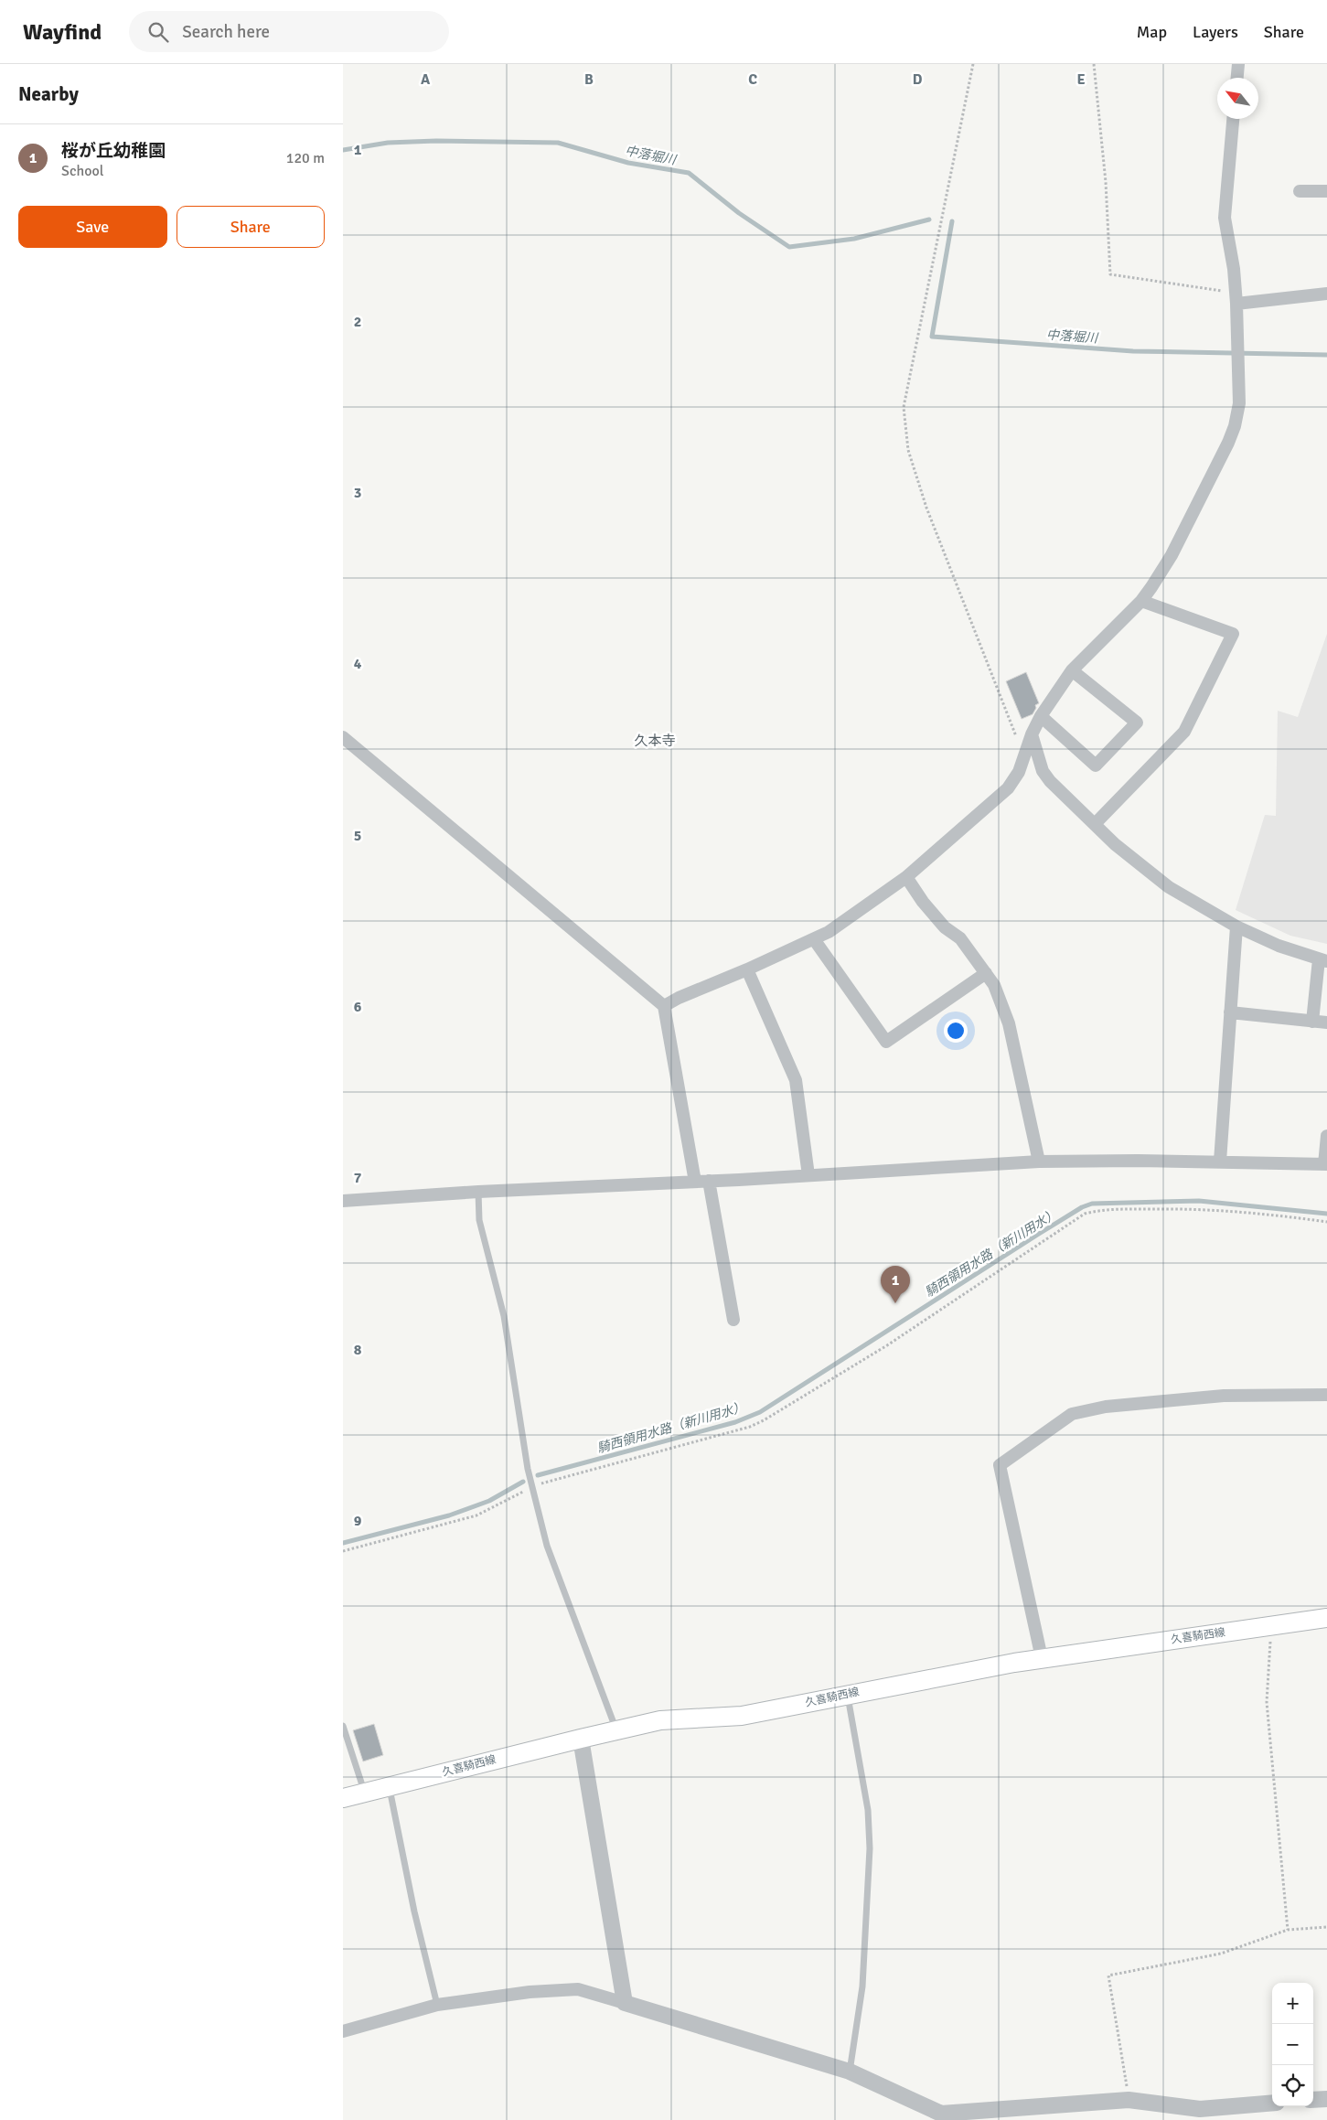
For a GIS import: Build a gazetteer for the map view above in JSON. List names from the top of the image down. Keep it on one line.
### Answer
{"streets":{"main road":["久喜騎西線"]},"districts":["久本寺"],"water":["中落堀川","騎西領用水路（新川用水）"],"north":"top left","page":{"header":"Wayfind","search":"Search here","nav":["Map","Layers","Share"],"heading":"Nearby","list":[{"mark":"1","name":"桜が丘幼稚園","note":"School","value":"120 m"}],"buttons":["Save","Share"],"pins":"1","map_buttons":["+","−"]},"grid":{"columns":["A","B","C","D","E"],"rows":["1","2","3","4","5","6","7","8","9"]}}
